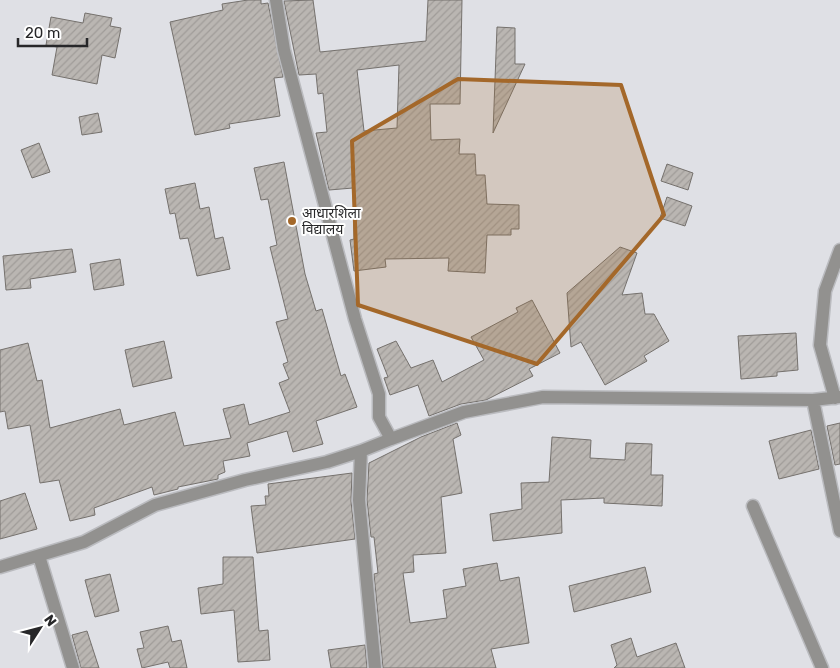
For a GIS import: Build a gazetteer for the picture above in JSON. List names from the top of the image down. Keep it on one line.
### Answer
{"places":["आधारशिला विद्यालय"],"scale_bar":"20 m","north":"top right"}
